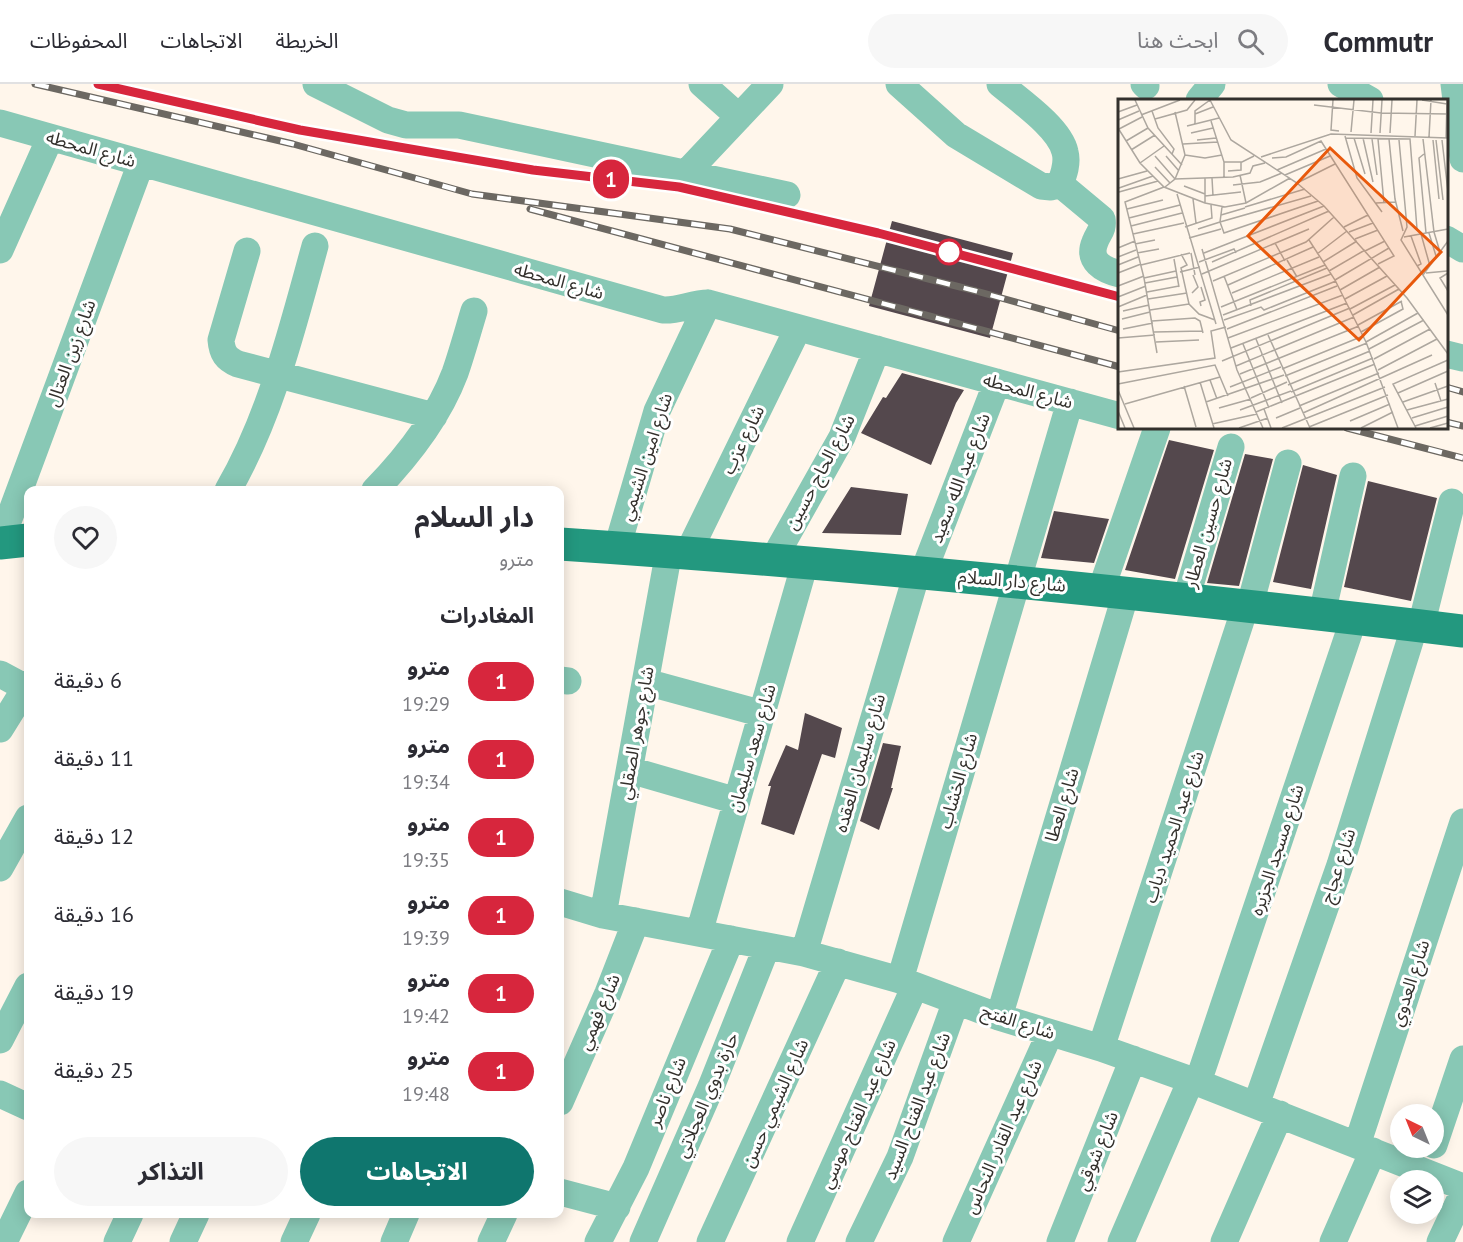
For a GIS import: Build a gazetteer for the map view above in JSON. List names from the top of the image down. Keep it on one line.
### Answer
{"streets":{"main road":["شارع دار السلام"],"street":["شارع المحطه","شارع زين العتال","شارع عزب","شارع امين الشيمي","شارع الحاج حسين","شارع عبد الله سعيد","شارع حسين العطار","شارع جوهر الصقلي","شارع سعد سليمان","شارع سليمان العقده","شارع الخشاب","شارع العطا","شارع عبد الحميد دياب","شارع مسجد الجزيره","شارع عجاج","شارع العدوي","شارع فهمي","شارع الفتح","شارع ناصر","حارة بدوي العجلاتي","شارع الشيمي حسن","شارع عبد الفتاح السيد","شارع عبد الفتاح موسي","شارع عبد القادر النحاس","شارع شوقي"]},"crossings":[["شارع المحطه","شارع زين العتال"],["شارع المحطه","شارع عزب"],["شارع المحطه","شارع امين الشيمي"],["شارع المحطه","شارع الحاج حسين"],["شارع المحطه","شارع عبد الله سعيد"],["شارع المحطه","شارع الخشاب"],["شارع عزب","شارع دار السلام"],["شارع عزب","شارع جوهر الصقلي"],["شارع امين الشيمي","شارع دار السلام"],["شارع الحاج حسين","شارع دار السلام"],["شارع الحاج حسين","شارع سعد سليمان"],["شارع عبد الله سعيد","شارع دار السلام"],["شارع عبد الله سعيد","شارع سليمان العقده"],["شارع حسين العطار","شارع دار السلام"],["شارع دار السلام","شارع جوهر الصقلي"],["شارع دار السلام","شارع سعد سليمان"],["شارع دار السلام","شارع سليمان العقده"],["شارع دار السلام","شارع الخشاب"],["شارع دار السلام","شارع العطا"],["شارع دار السلام","شارع عبد الحميد دياب"],["شارع دار السلام","شارع مسجد الجزيره"],["شارع دار السلام","شارع عجاج"],["شارع جوهر الصقلي","شارع الفتح"],["شارع سعد سليمان","شارع الفتح"],["شارع سليمان العقده","شارع الفتح"],["شارع الخشاب","شارع الفتح"],["شارع الخشاب","شارع عبد الفتاح موسي"],["شارع العطا","شارع الفتح"],["شارع عبد الحميد دياب","شارع الفتح"],["شارع مسجد الجزيره","شارع الفتح"],["شارع عجاج","شارع الفتح"],["شارع العدوي","شارع الفتح"],["شارع فهمي","شارع الفتح"],["شارع الفتح","شارع ناصر"],["شارع الفتح","حارة بدوي العجلاتي"],["شارع الفتح","شارع الشيمي حسن"],["شارع الفتح","شارع عبد الفتاح السيد"],["شارع الفتح","شارع عبد الفتاح موسي"],["شارع الفتح","شارع عبد القادر النحاس"],["شارع الفتح","شارع شوقي"]],"lines":["metro line 1"],"north":"top left","page":{"header":"Commutr","search":"ابحث هنا","nav":["الخريطة","الاتجاهات","المحفوظات"],"on_map":"1","heading":[["دار السلام","مترو"],"المغادرات"],"list":[{"mark":"1","name":"مترو","note":"19:29","value":"6 دقيقة"},{"mark":"1","name":"مترو","note":"19:34","value":"11 دقيقة"},{"mark":"1","name":"مترو","note":"19:35","value":"12 دقيقة"},{"mark":"1","name":"مترو","note":"19:39","value":"16 دقيقة"},{"mark":"1","name":"مترو","note":"19:42","value":"19 دقيقة"},{"mark":"1","name":"مترو","note":"19:48","value":"25 دقيقة"}],"buttons":["الاتجاهات","التذاكر"]}}
